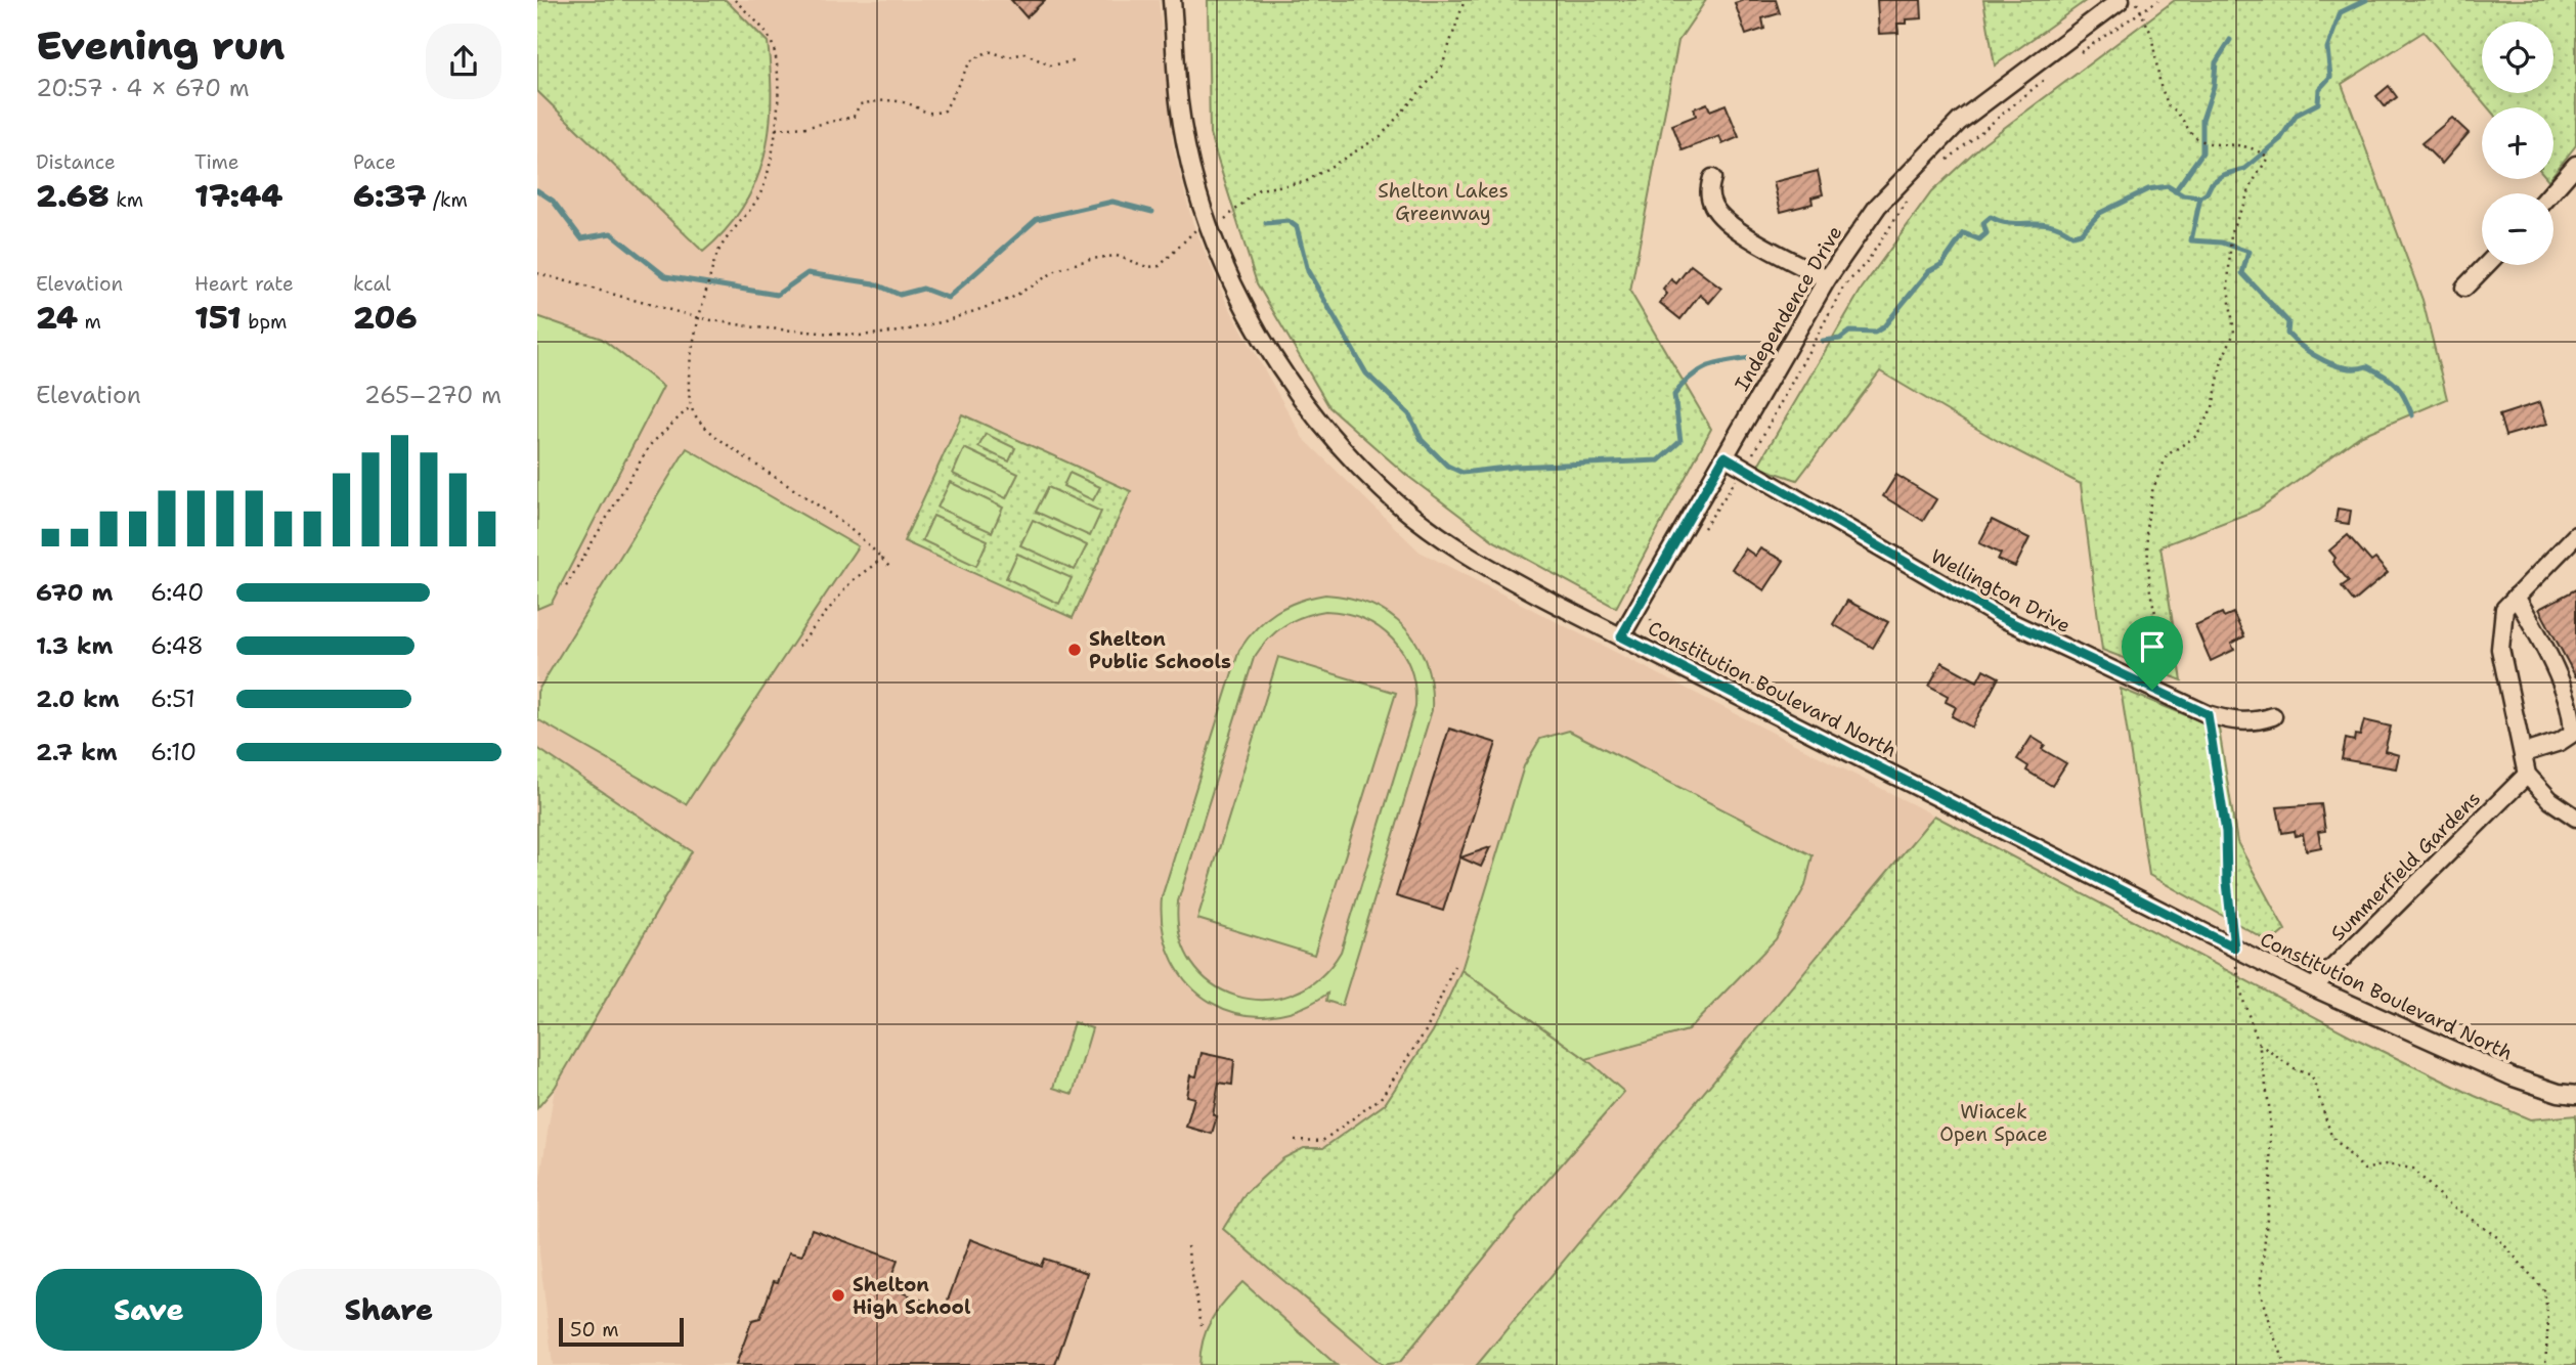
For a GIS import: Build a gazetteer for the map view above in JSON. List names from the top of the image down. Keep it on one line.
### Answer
{"streets":{"street":["Independence Drive","Wellington Drive","Constitution Boulevard North","Summerfield Gardens"]},"crossings":[["Independence Drive","Wellington Drive"],["Independence Drive","Constitution Boulevard North"],["Constitution Boulevard North","Summerfield Gardens"]],"parks":["Shelton Lakes Greenway","Wiacek Open Space"],"places":["Shelton Public Schools","Shelton High School"],"scale_bar":"50 m","page":{"heading":["Evening run","20:57 · 4 × 670 m"],"map_buttons":["+","−"],"stats":[["Distance","2.68 km"],["Time","17:44"],["Pace","6:37 /km"],["Elevation","24 m"],["Heart rate","151 bpm"],["kcal","206"]],"chart":["Elevation","265–270 m"],"list":[{"name":"670 m","note":"6:40"},{"name":"1.3 km","note":"6:48"},{"name":"2.0 km","note":"6:51"},{"name":"2.7 km","note":"6:10"}],"buttons":["Save","Share"],"scale":"50 m"}}
